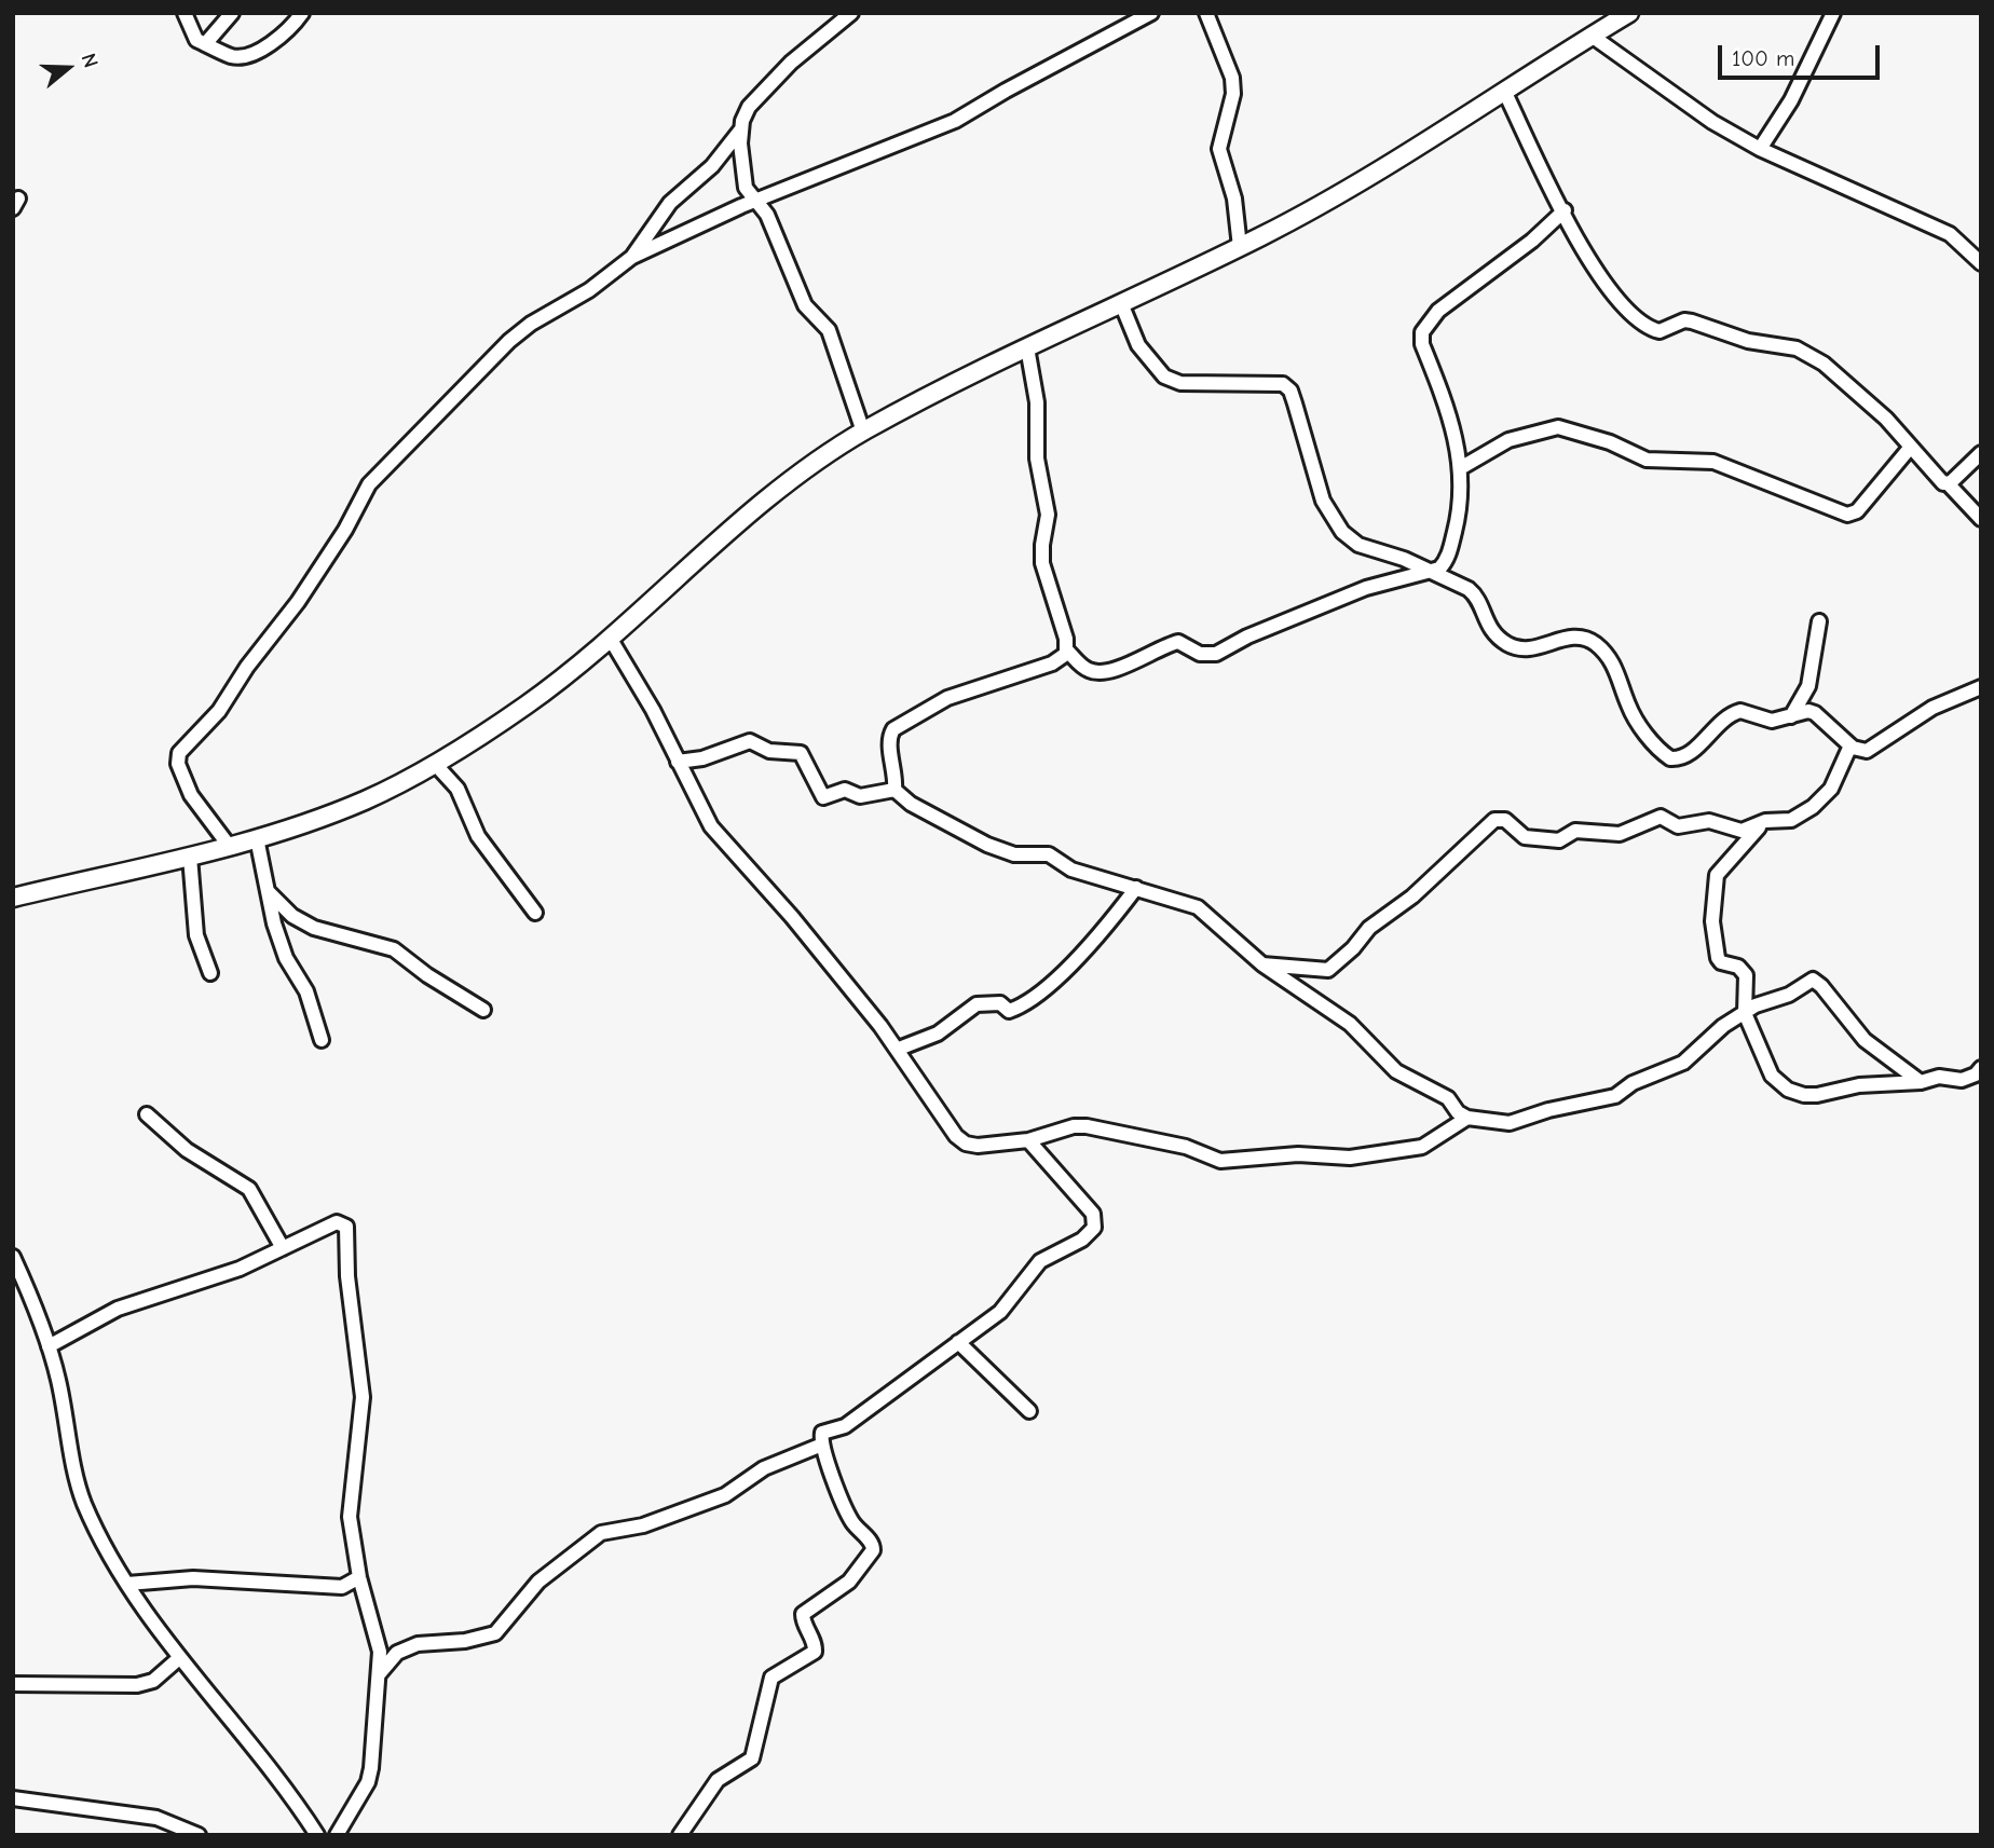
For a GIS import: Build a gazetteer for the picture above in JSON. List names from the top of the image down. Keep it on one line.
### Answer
{"scale_bar":"100 m","north":"right"}
